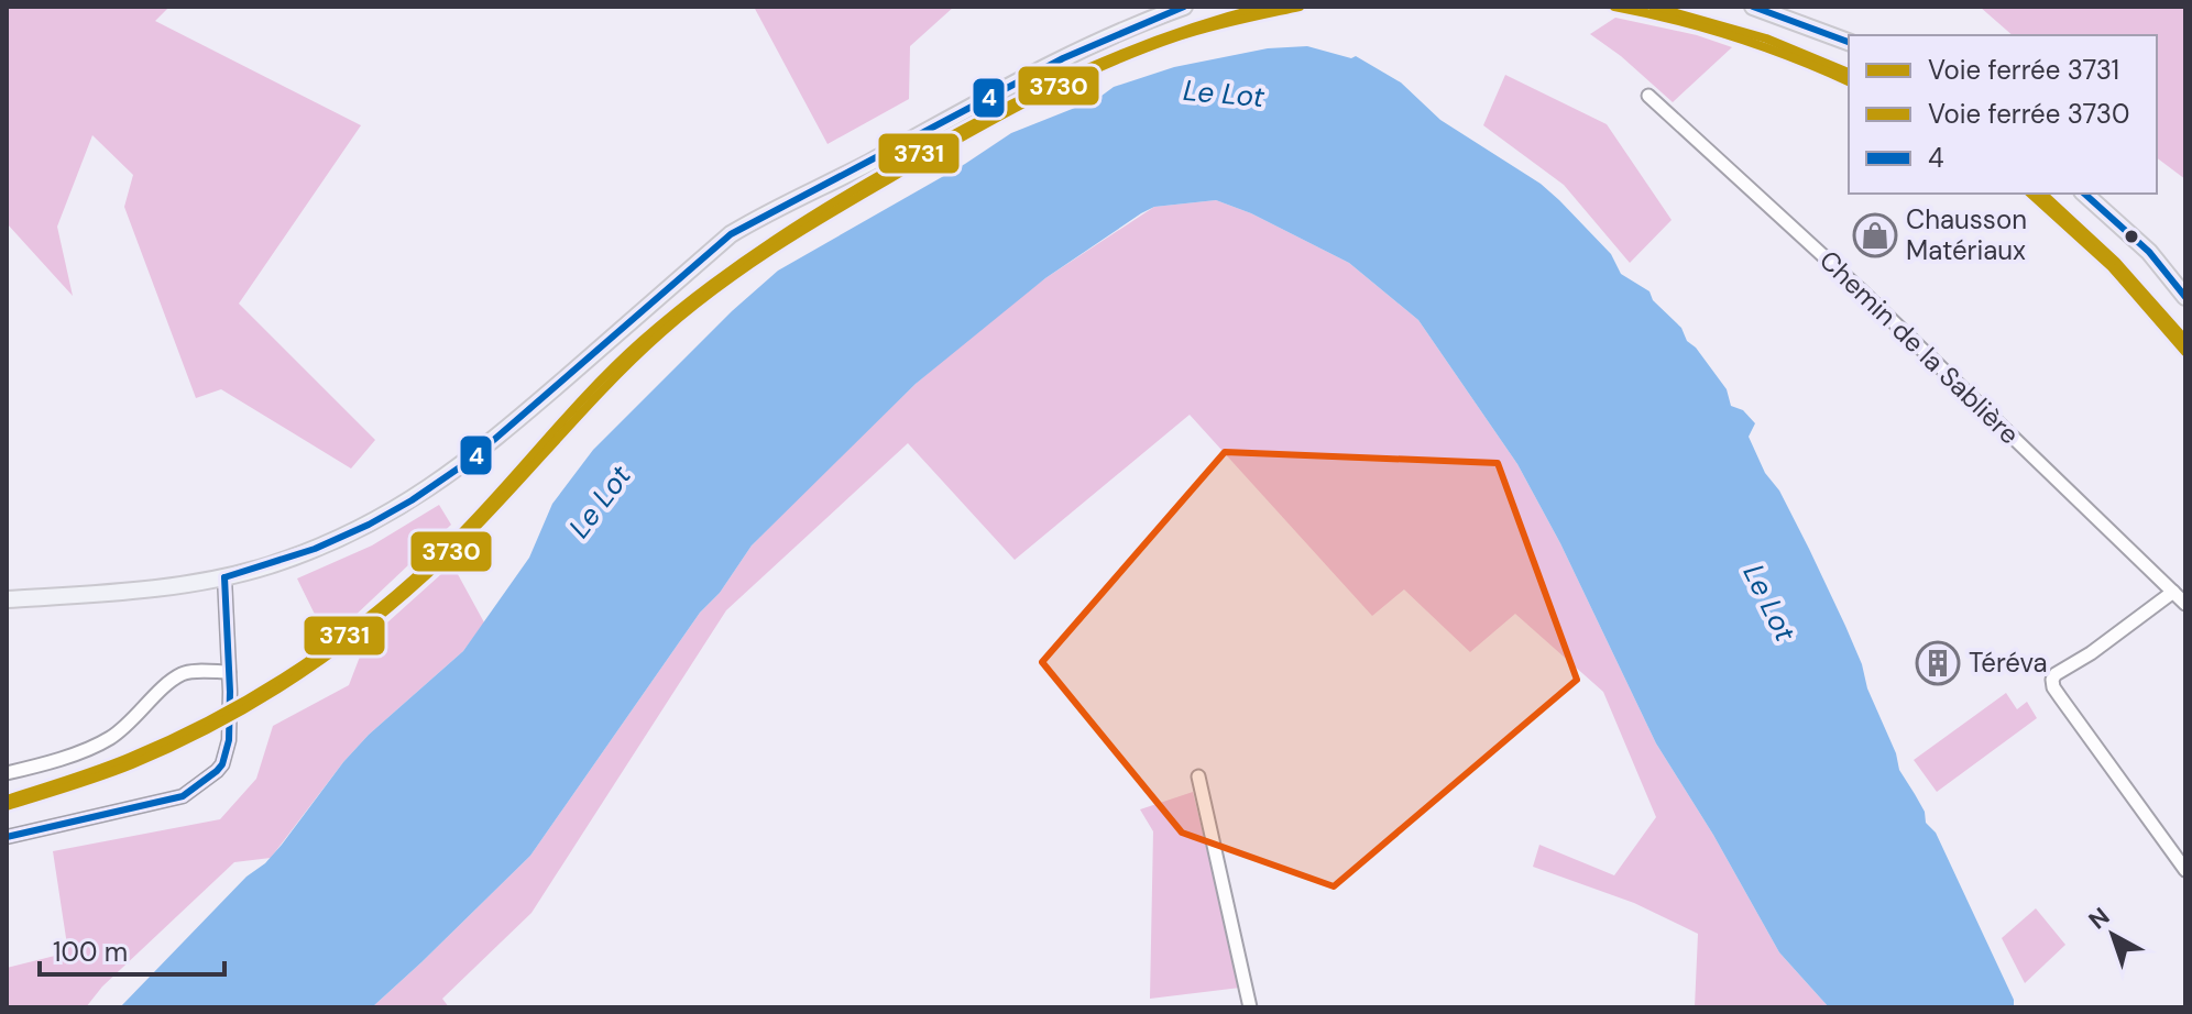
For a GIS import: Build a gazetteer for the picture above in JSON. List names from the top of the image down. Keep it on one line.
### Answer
{"streets":{"street":["Chemin de la Sablière"]},"water":["Le Lot"],"places":{"shop":["Chausson Matériaux"],"building":["Téréva"]},"lines":["rail line 3731","rail line 3730","transit line 4"],"legend":["Voie ferrée 3731","Voie ferrée 3730","4"],"scale_bar":"100 m","north":"top left"}
